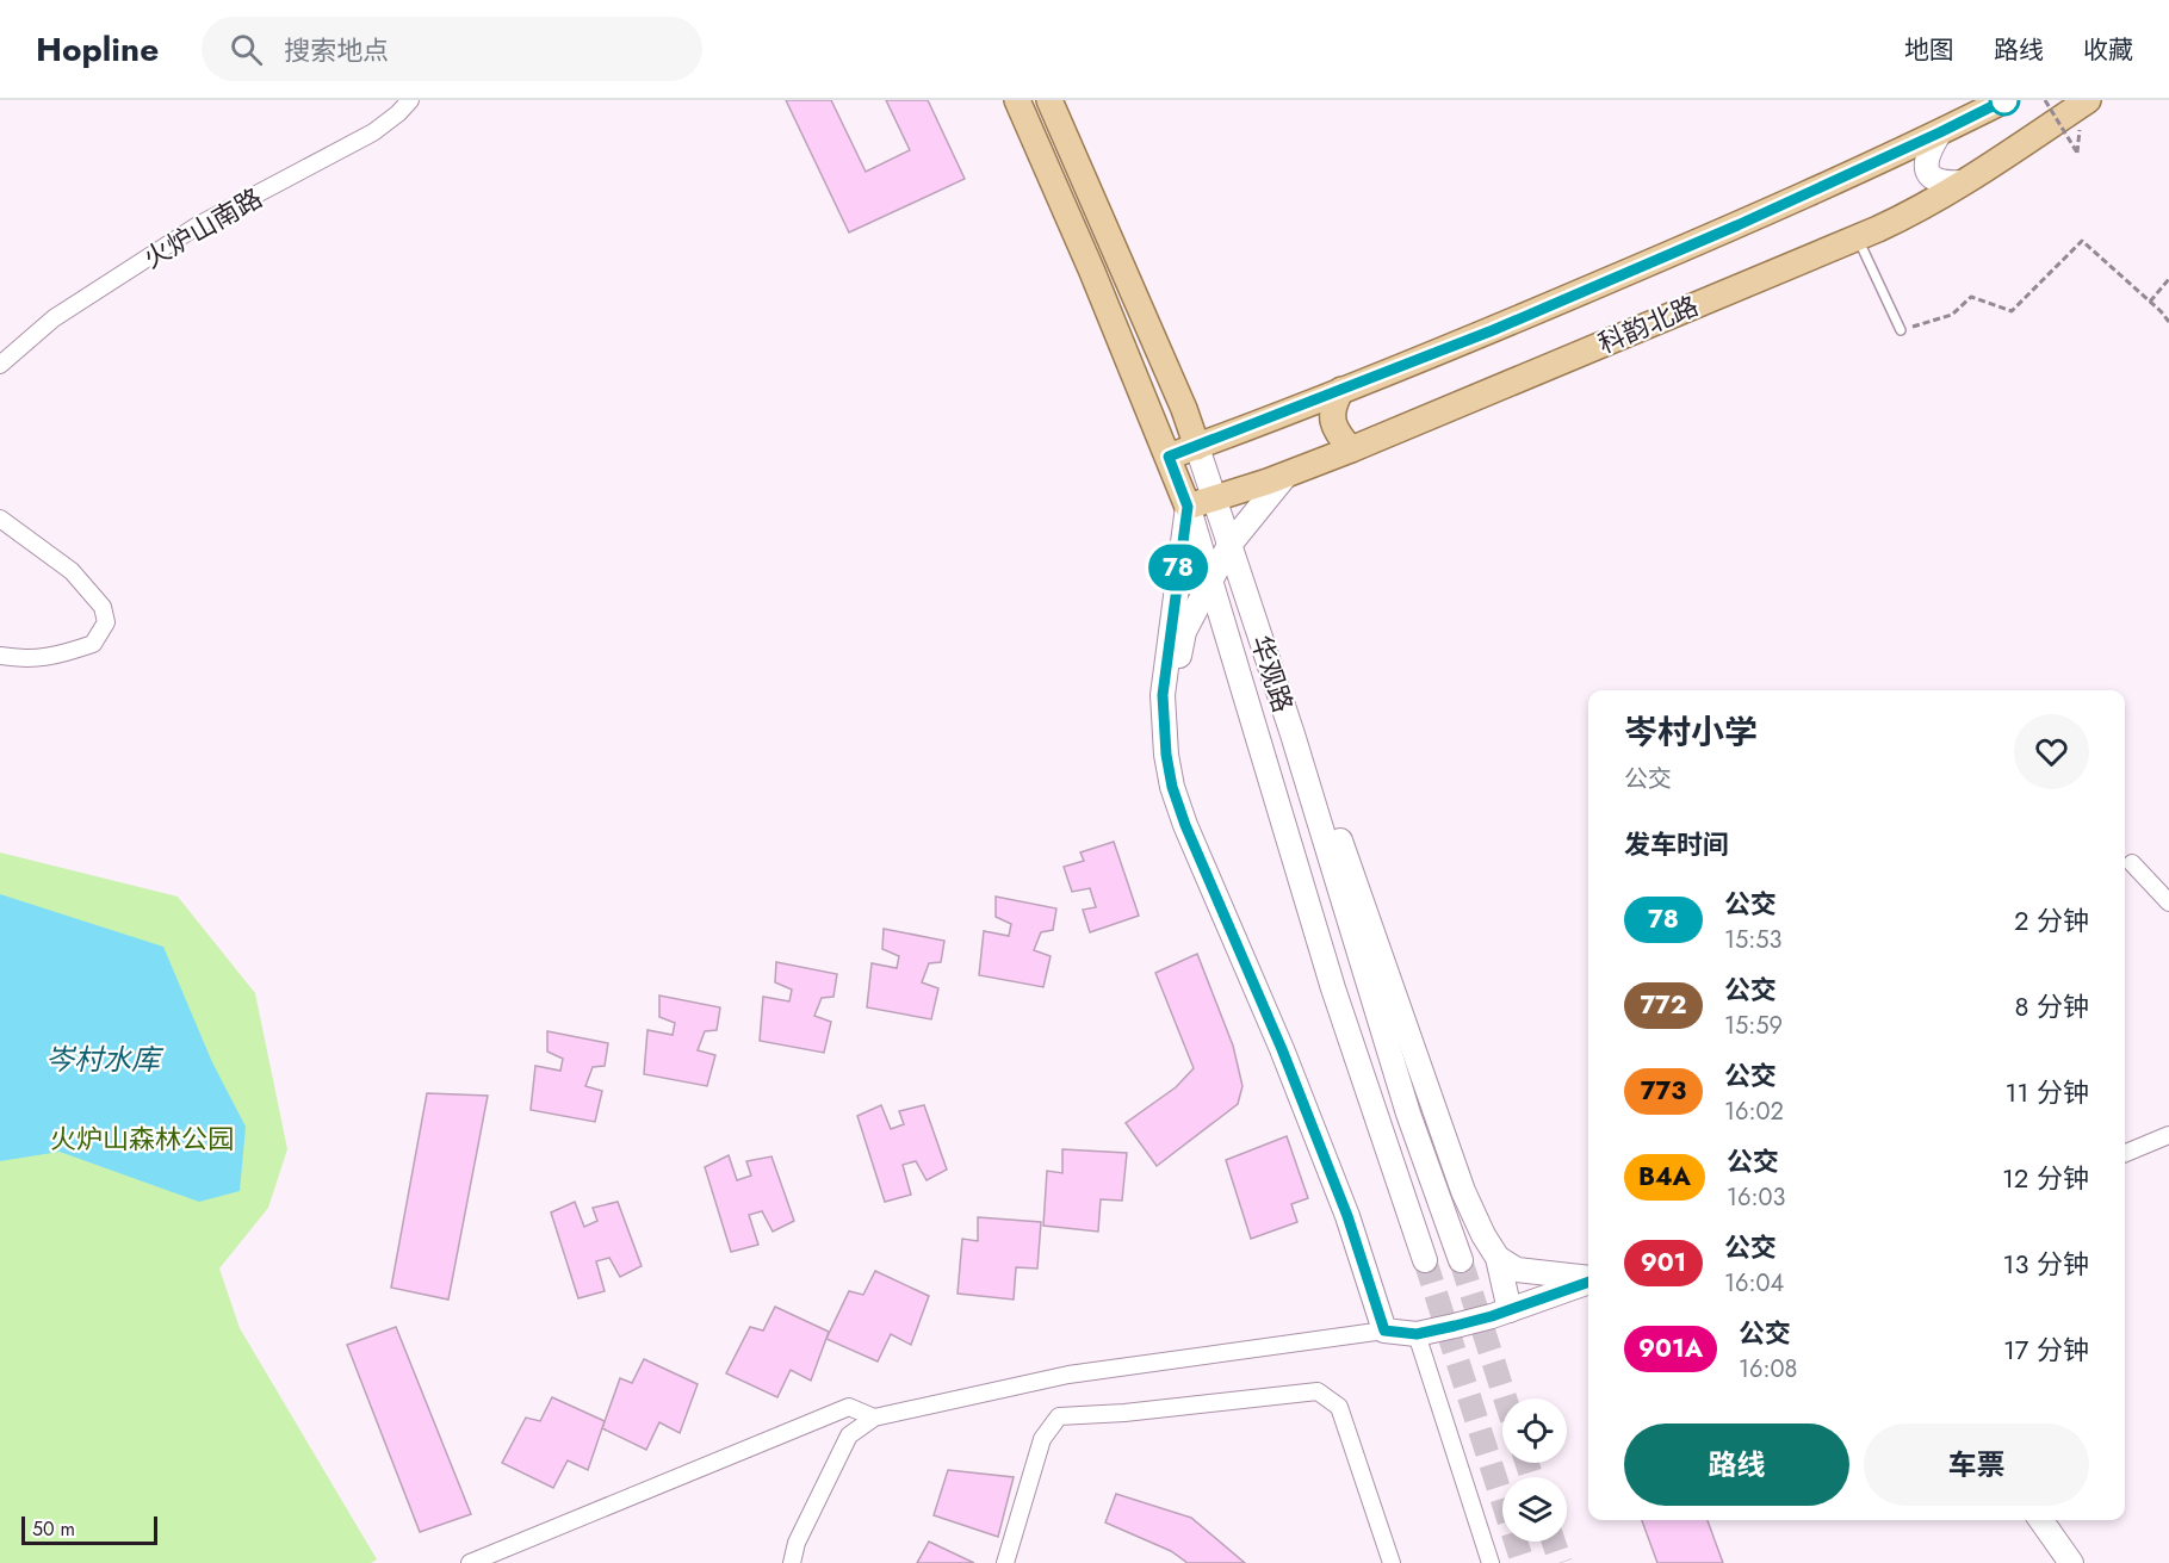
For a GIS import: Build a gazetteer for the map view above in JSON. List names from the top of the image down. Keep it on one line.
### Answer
{"streets":{"main road":["科韵北路","华观路"],"street":["火炉山南路"]},"crossings":[["科韵北路","华观路"]],"water":["岑村水库"],"parks":["火炉山森林公园"],"lines":["bus line 78"],"scale_bar":"50 m","page":{"header":"Hopline","search":"搜索地点","nav":["地图","路线","收藏"],"on_map":"78","heading":[["岑村小学","公交"],"发车时间"],"list":[{"mark":"78","name":"公交","note":"15:53","value":"2 分钟"},{"mark":"772","name":"公交","note":"15:59","value":"8 分钟"},{"mark":"773","name":"公交","note":"16:02","value":"11 分钟"},{"mark":"B4A","name":"公交","note":"16:03","value":"12 分钟"},{"mark":"901","name":"公交","note":"16:04","value":"13 分钟"},{"mark":"901A","name":"公交","note":"16:08","value":"17 分钟"}],"buttons":["路线","车票"],"scale":"50 m"}}
